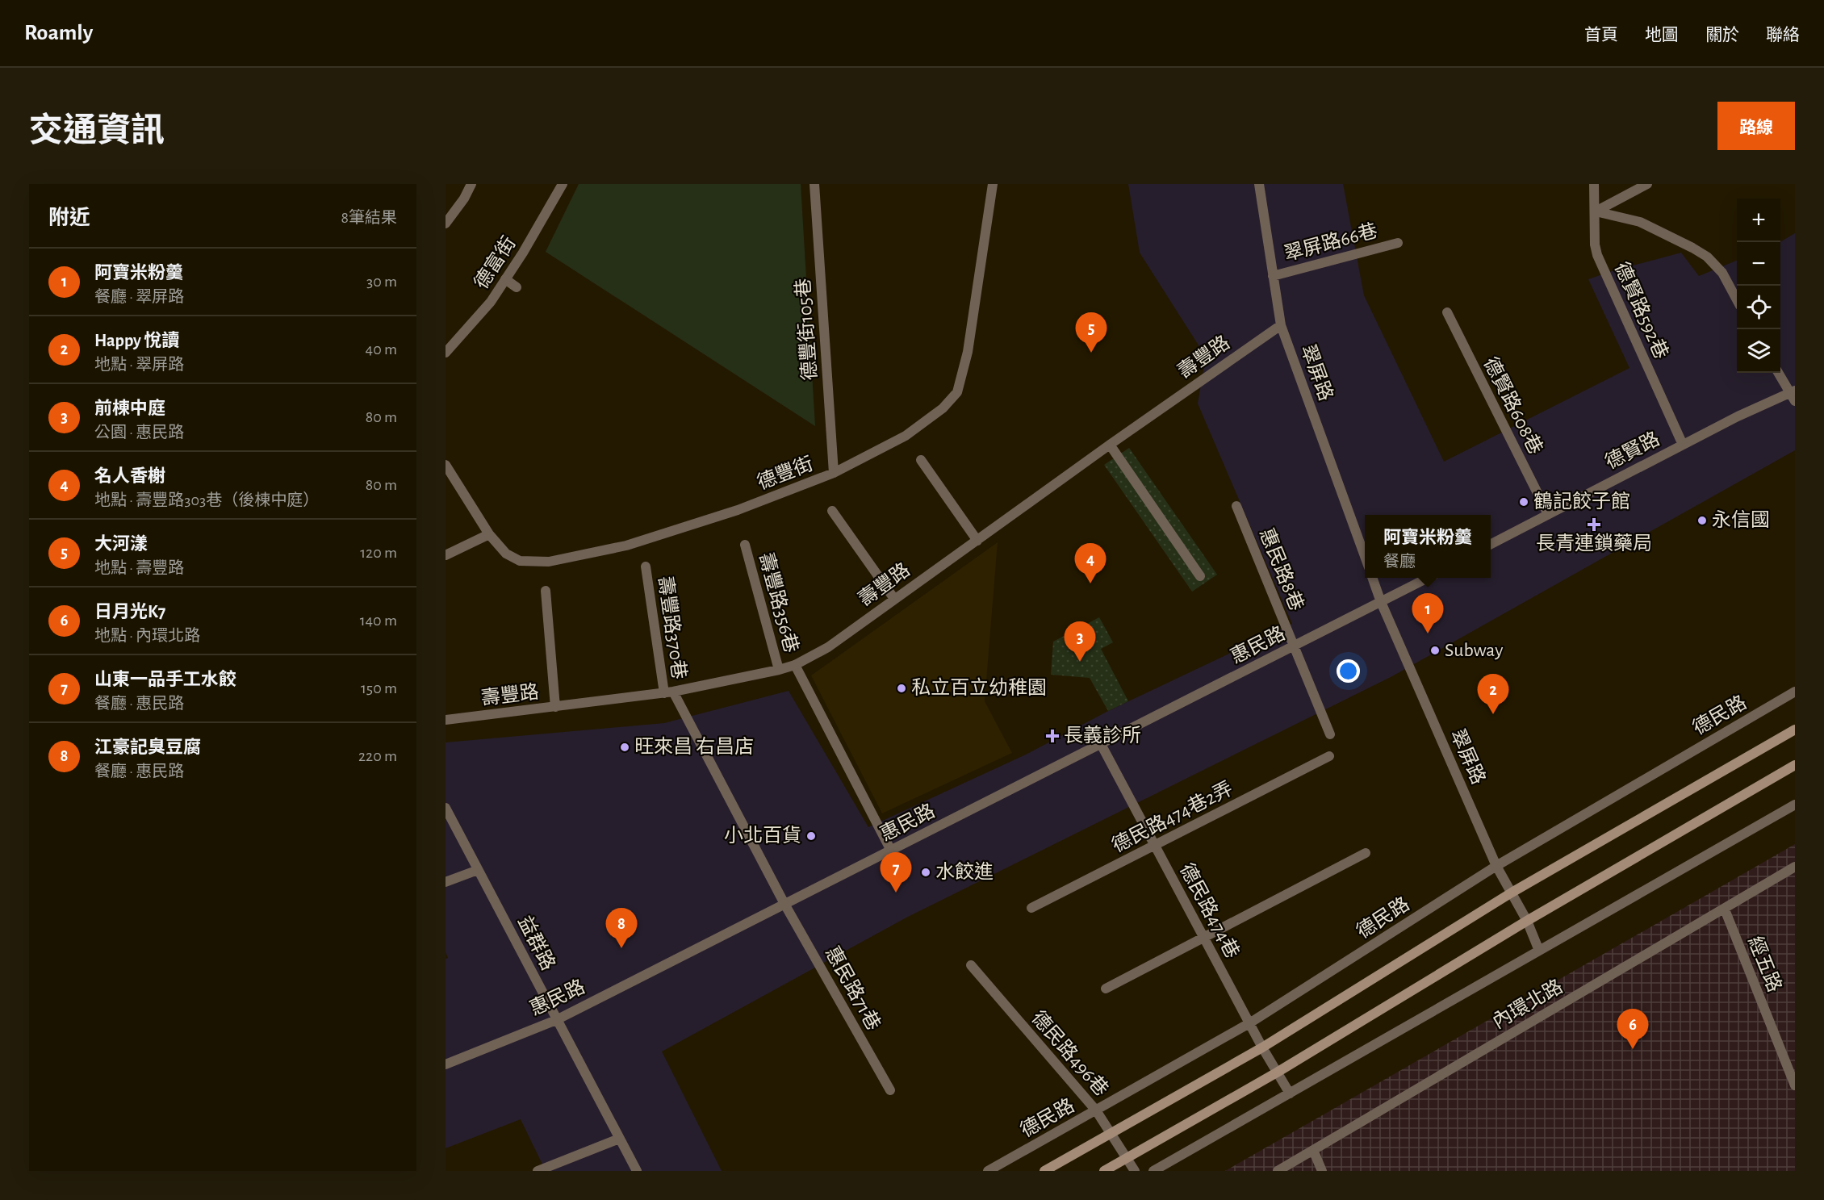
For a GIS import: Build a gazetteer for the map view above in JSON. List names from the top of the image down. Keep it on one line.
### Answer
{"streets":{"street":["翠屏路66巷","德富街","德賢路592巷","德豐街105巷","壽豐路","翠屏路","德賢路608巷","德賢路","德豐街","惠民路8巷","壽豐路356巷","壽豐路370巷","惠民路","德民路","德民路474巷2弄","德民路474巷","益群路","經五路","惠民路71巷","內環北路","德民路496巷"]},"crossings":[["翠屏路66巷","翠屏路"],["德賢路592巷","德賢路"],["德豐街105巷","德豐街"],["壽豐路","翠屏路"],["壽豐路","壽豐路356巷"],["壽豐路","壽豐路370巷"],["翠屏路","惠民路"],["翠屏路","德民路"],["德賢路608巷","德賢路"],["惠民路8巷","惠民路"],["壽豐路370巷","惠民路"],["壽豐路370巷","惠民路71巷"],["惠民路","德民路474巷"],["惠民路","益群路"],["惠民路","惠民路71巷"],["德民路","德民路474巷"],["德民路","德民路496巷"],["德民路474巷2弄","德民路474巷"],["經五路","內環北路"]],"places":{"other":["鶴記餃子館","永信國","Subway","私立百立幼稚園","旺來昌 右昌店","小北百貨","水餃進"],"health":["長青連鎖藥局","長義診所"]},"page":{"header":"Roamly","nav":["首頁","地圖","關於","聯絡"],"title":"交通資訊","buttons":"路線","heading":["附近","8筆結果"],"map_buttons":["+","−"],"list":[{"mark":"1","name":"阿寶米粉羹","note":"餐廳 · 翠屏路","value":"30 m"},{"mark":"2","name":"Happy 悅讀","note":"地點 · 翠屏路","value":"40 m"},{"mark":"3","name":"前棟中庭","note":"公園 · 惠民路","value":"80 m"},{"mark":"4","name":"名人香榭","note":"地點 · 壽豐路303巷（後棟中庭）","value":"80 m"},{"mark":"5","name":"大河漾","note":"地點 · 壽豐路","value":"120 m"},{"mark":"6","name":"日月光K7","note":"地點 · 內環北路","value":"140 m"},{"mark":"7","name":"山東一品手工水餃","note":"餐廳 · 惠民路","value":"150 m"},{"mark":"8","name":"江豪記臭豆腐","note":"餐廳 · 惠民路","value":"220 m"}],"pins":["5","4","1","3","2","7","8","6"],"popup":["阿寶米粉羹","餐廳"]}}
